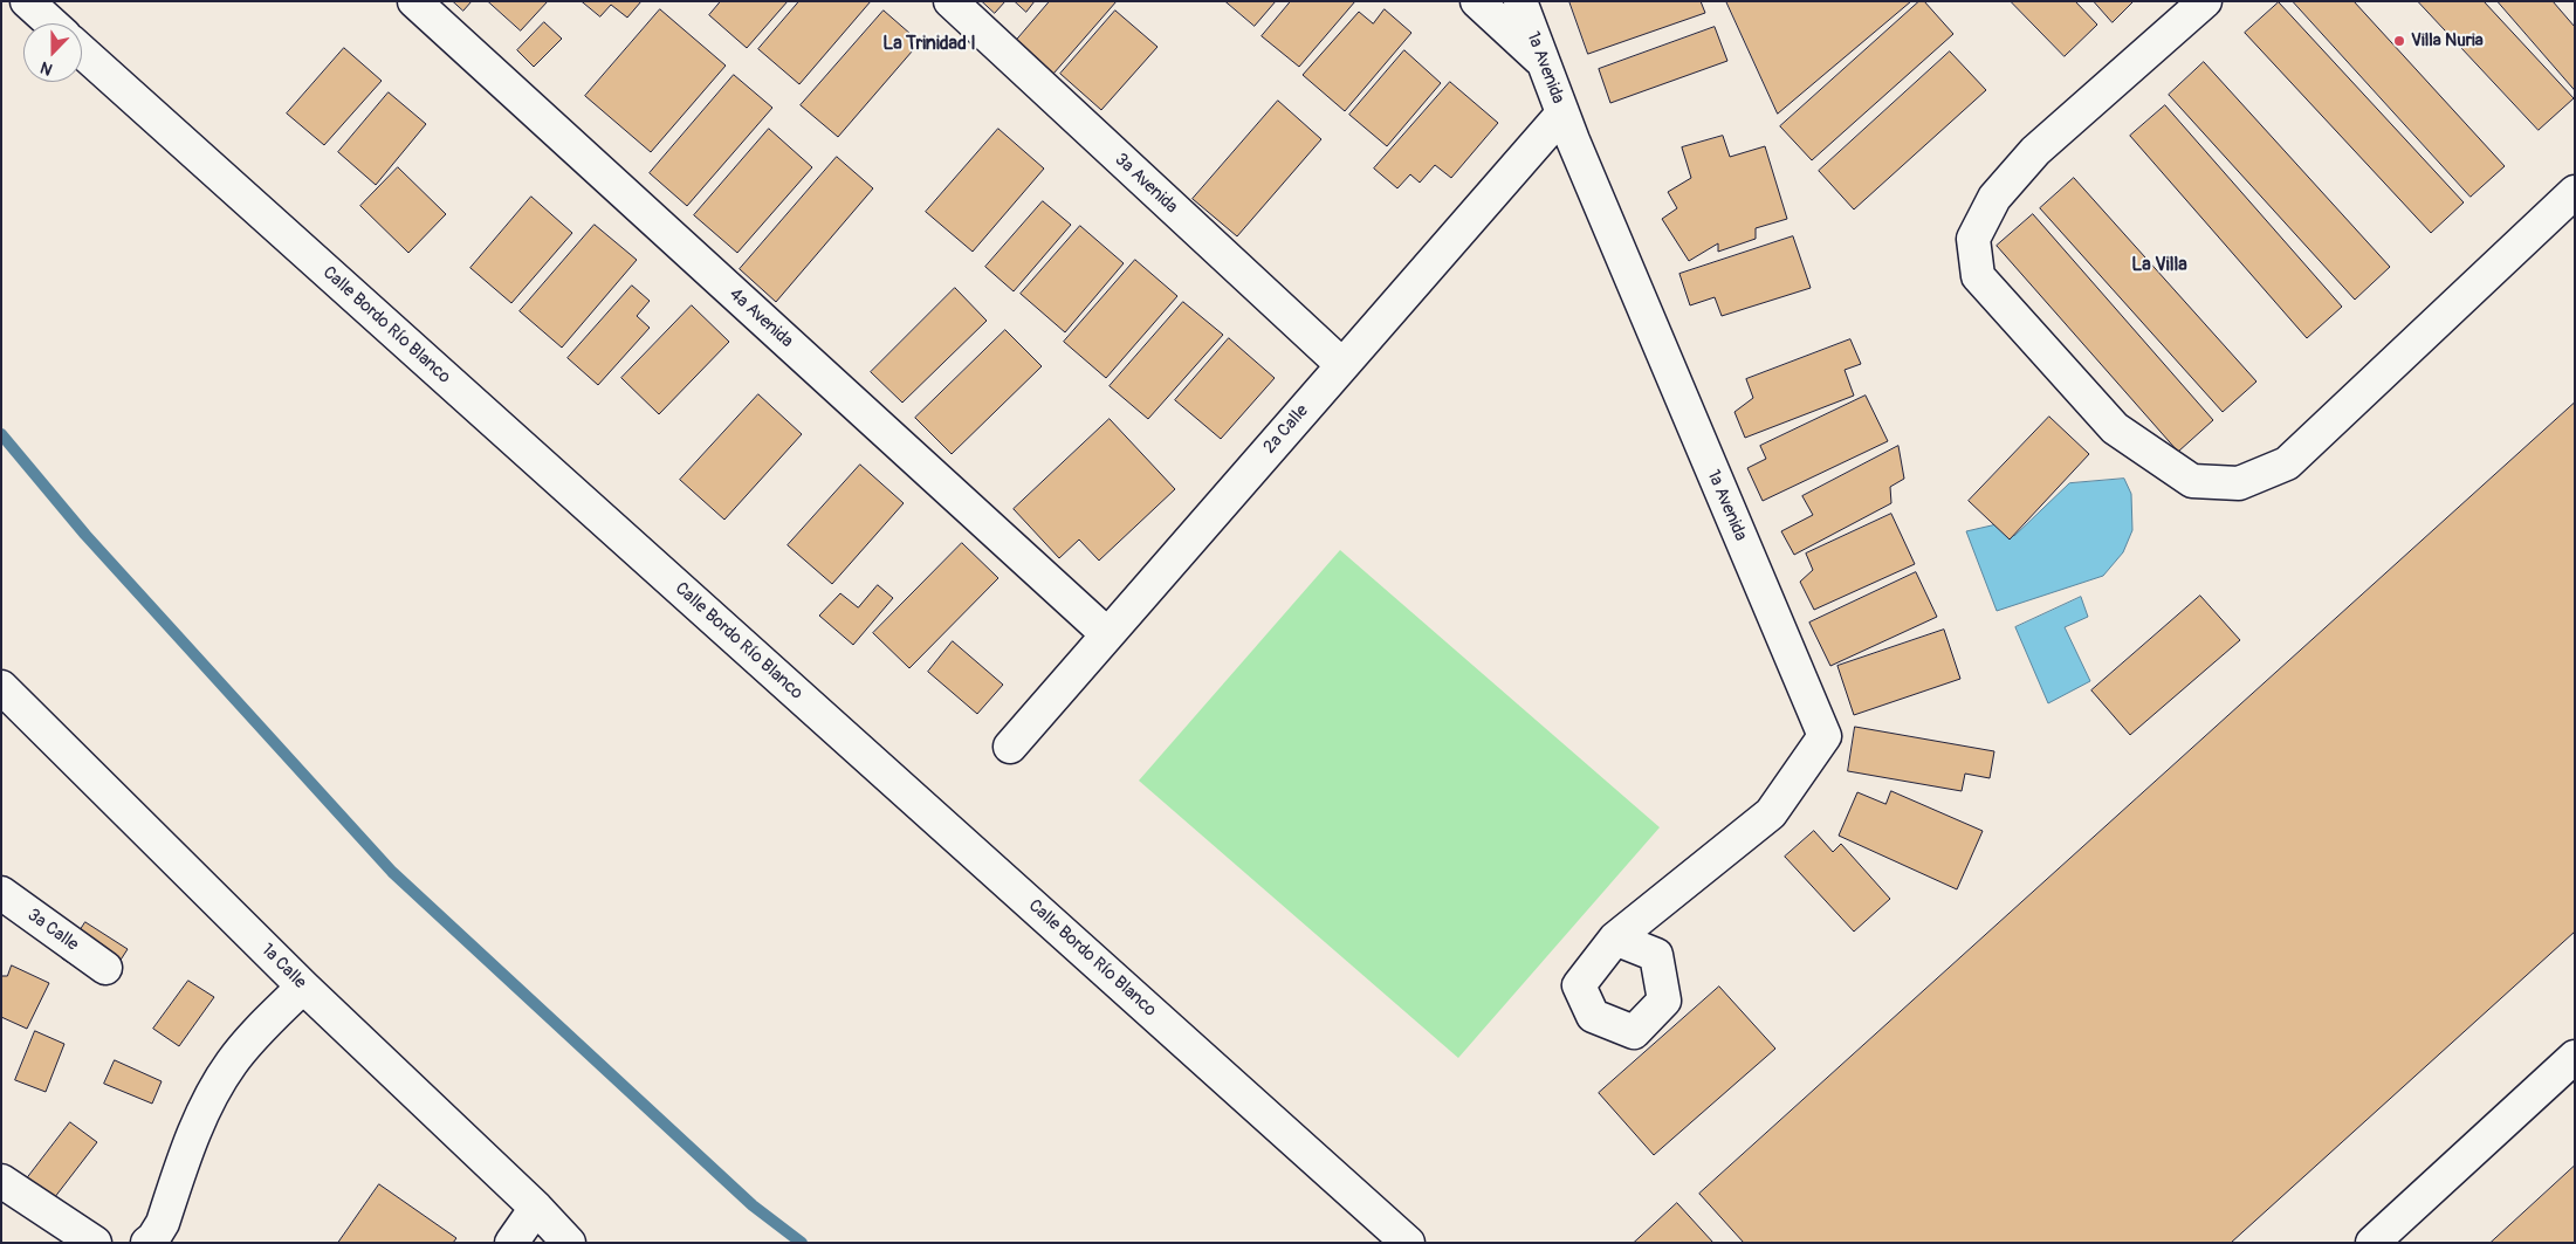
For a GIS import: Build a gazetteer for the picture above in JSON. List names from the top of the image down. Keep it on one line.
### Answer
{"streets":{"street":["1a Avenida","3a Avenida","4a Avenida","Calle Bordo Río Blanco","2a Calle","3a Calle","1a Calle"]},"crossings":[["1a Avenida","2a Calle"],["3a Avenida","2a Calle"],["4a Avenida","2a Calle"]],"districts":["La Trinidad I","La Villa"],"places":["Villa Nuria"],"north":"bottom"}
